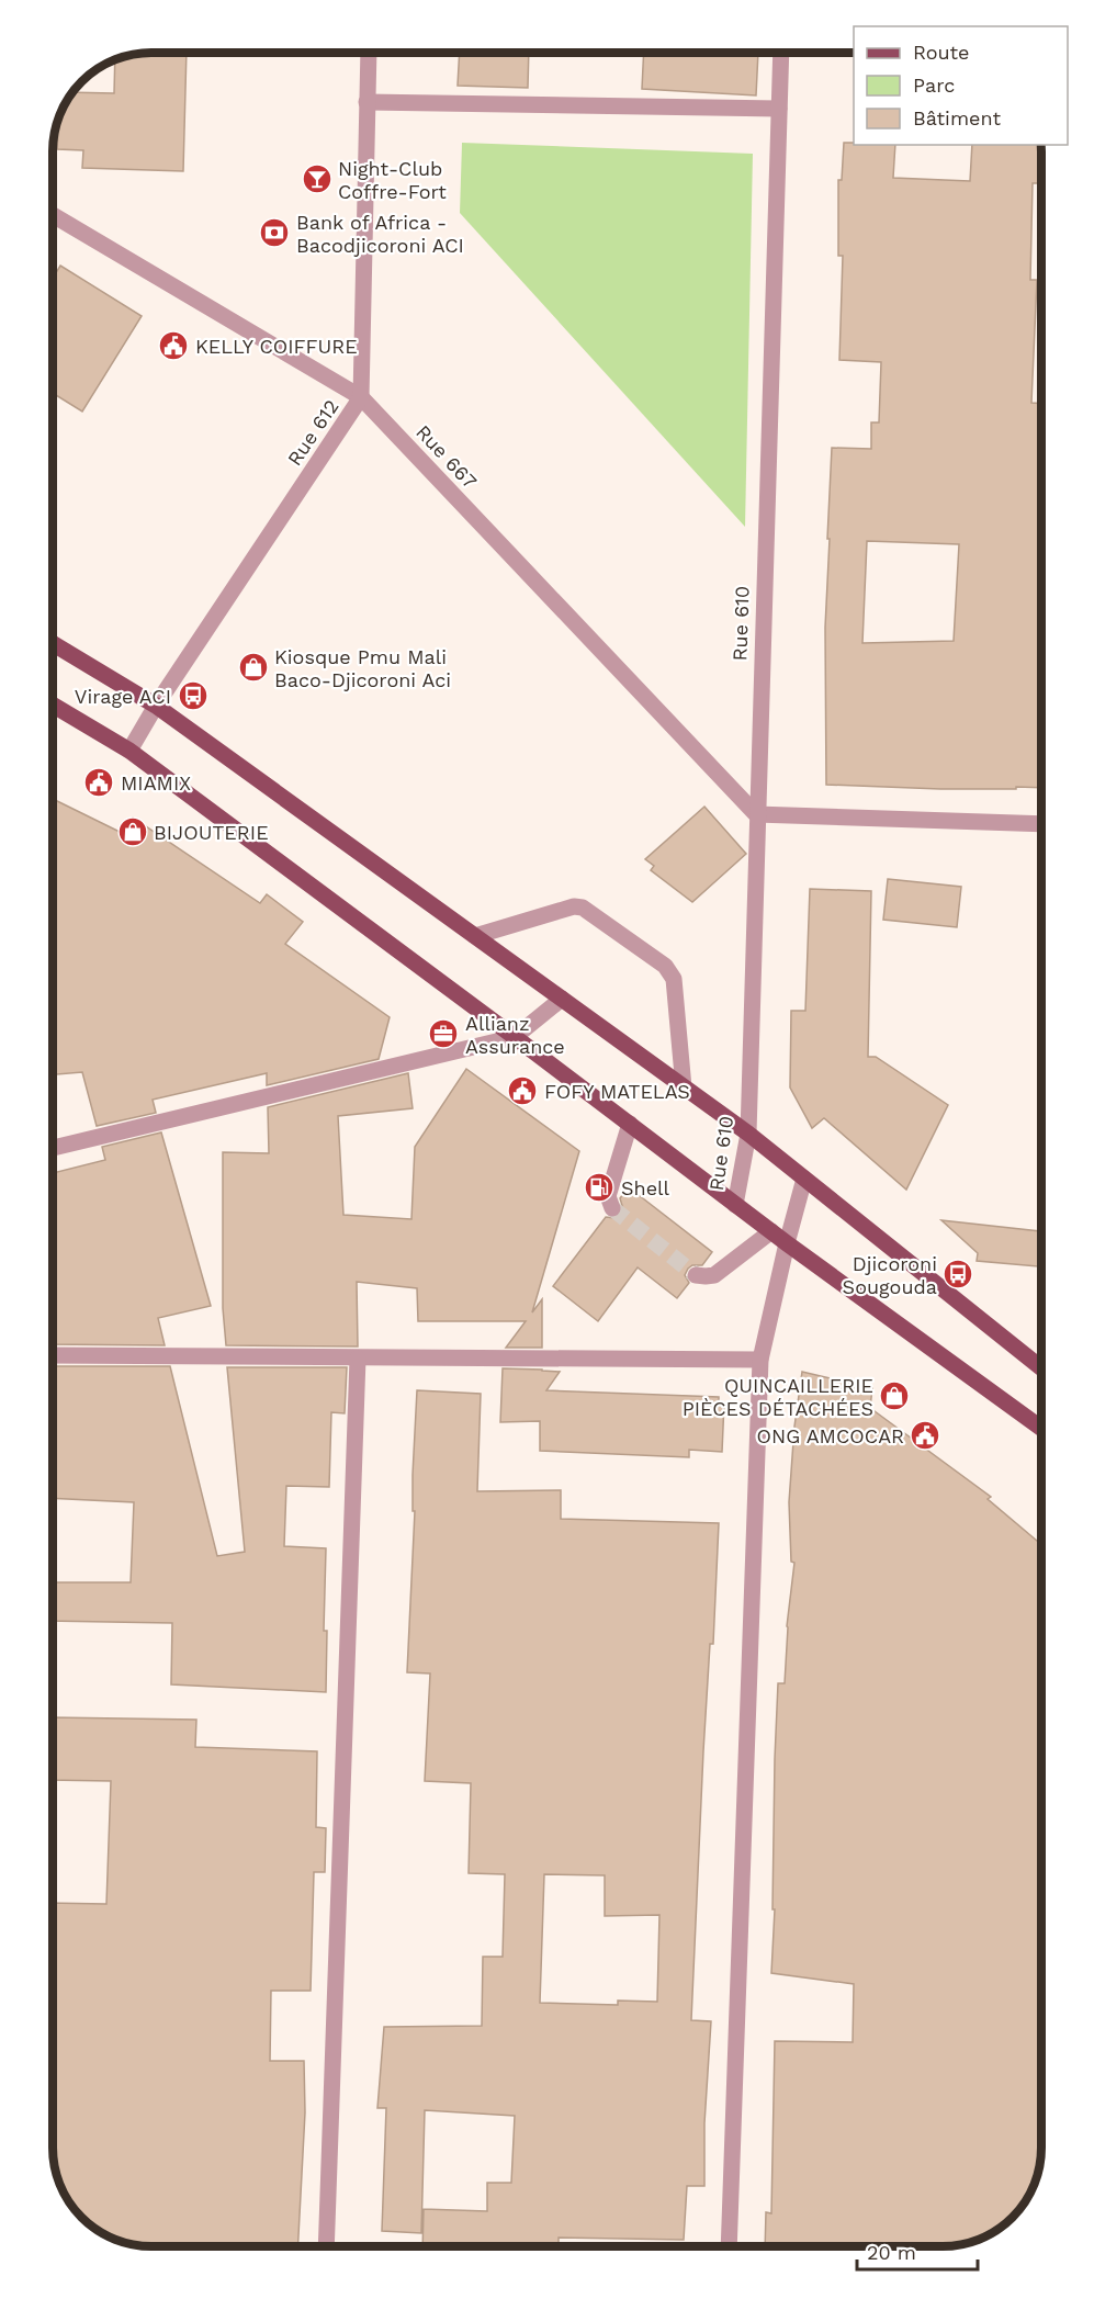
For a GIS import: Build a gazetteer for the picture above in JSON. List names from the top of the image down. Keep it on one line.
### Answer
{"streets":{"street":["Rue 612","Rue 667","Rue 610"]},"crossings":[["Rue 612","Rue 667"],["Rue 667","Rue 610"]],"places":{"bar":["Night-Club Coffre-Fort"],"bank":["Bank of Africa - Bacodjicoroni ACI"],"public building":["KELLY COIFFURE","MIAMIX","FOFY MATELAS","ONG AMCOCAR"],"shop":["Kiosque Pmu Mali Baco-Djicoroni Aci","BIJOUTERIE","QUINCAILLERIE PIÈCES DÉTACHÉES"],"bus stop":["Virage ACI","Djicoroni Sougouda"],"office":["Allianz Assurance"],"fuel station":["Shell"]},"legend":["Route","Parc","Bâtiment"],"scale_bar":"20 m"}
